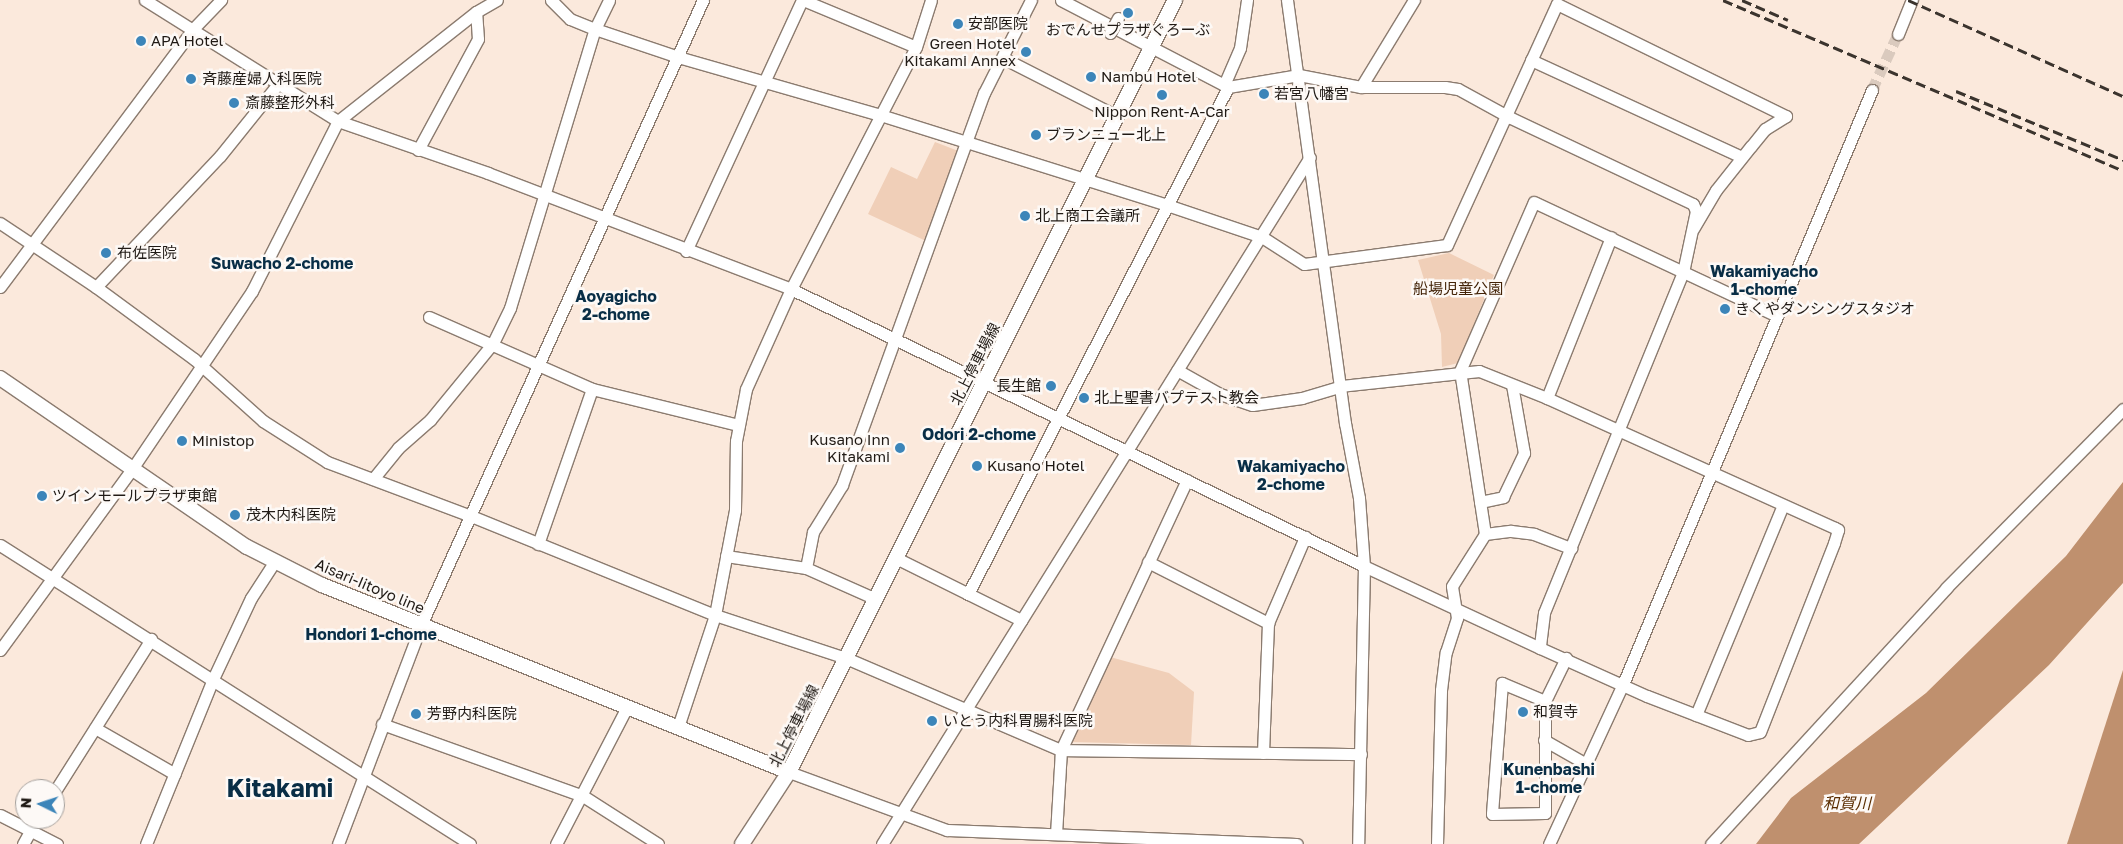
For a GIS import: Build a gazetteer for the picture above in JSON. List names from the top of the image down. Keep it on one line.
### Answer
{"streets":{"main road":["北上停車場線","Aisari-Iitoyo line"]},"crossings":[["北上停車場線","Aisari-Iitoyo line"]],"districts":["Suwacho 2-chome","Wakamiyacho 1-chome","Aoyagicho 2-chome","Odori 2-chome","Wakamiyacho 2-chome","Hondori 1-chome","Kunenbashi 1-chome","Kitakami"],"water":["和賀川"],"parks":["船場児童公園"],"places":["おでんせプラザぐろーぶ","安部医院","APA Hotel","Green Hotel Kitakami Annex","Nambu Hotel","斉藤産婦人科医院","若宮八幡宮","Nippon Rent-A-Car","斎藤整形外科","ブランニュー北上","北上商工会議所","布佐医院","きくやダンシングスタジオ","長生館","北上聖書バプテスト教会","Ministop","Kusano Inn Kitakami","Kusano Hotel","ツインモールプラザ東館","茂木内科医院","和賀寺","芳野内科医院","いとう内科胃腸科医院"],"north":"left"}
